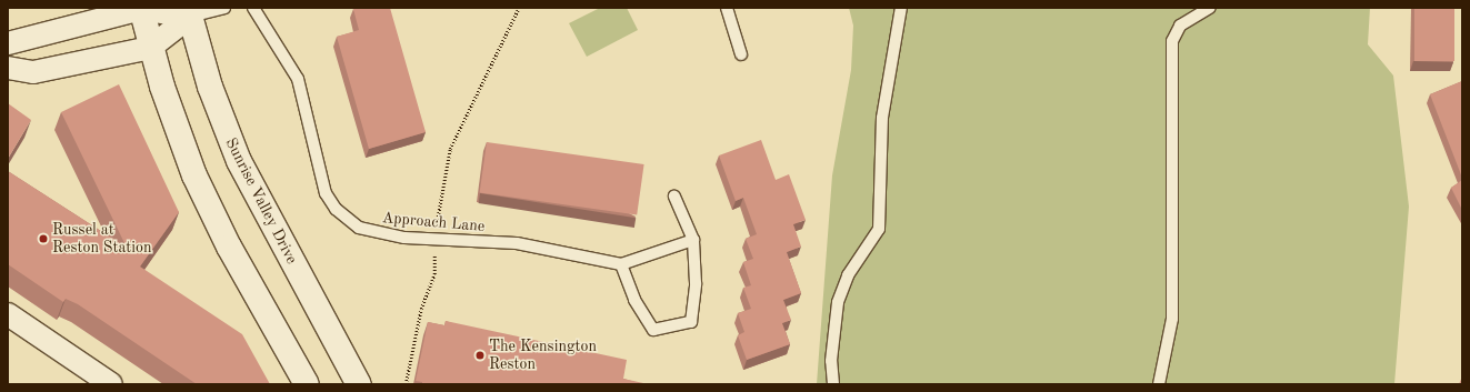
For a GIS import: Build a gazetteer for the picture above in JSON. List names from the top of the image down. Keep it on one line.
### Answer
{"streets":{"main road":["Sunrise Valley Drive"],"lane":["Approach Lane"]},"places":["Russel at Reston Station","The Kensington Reston"]}
